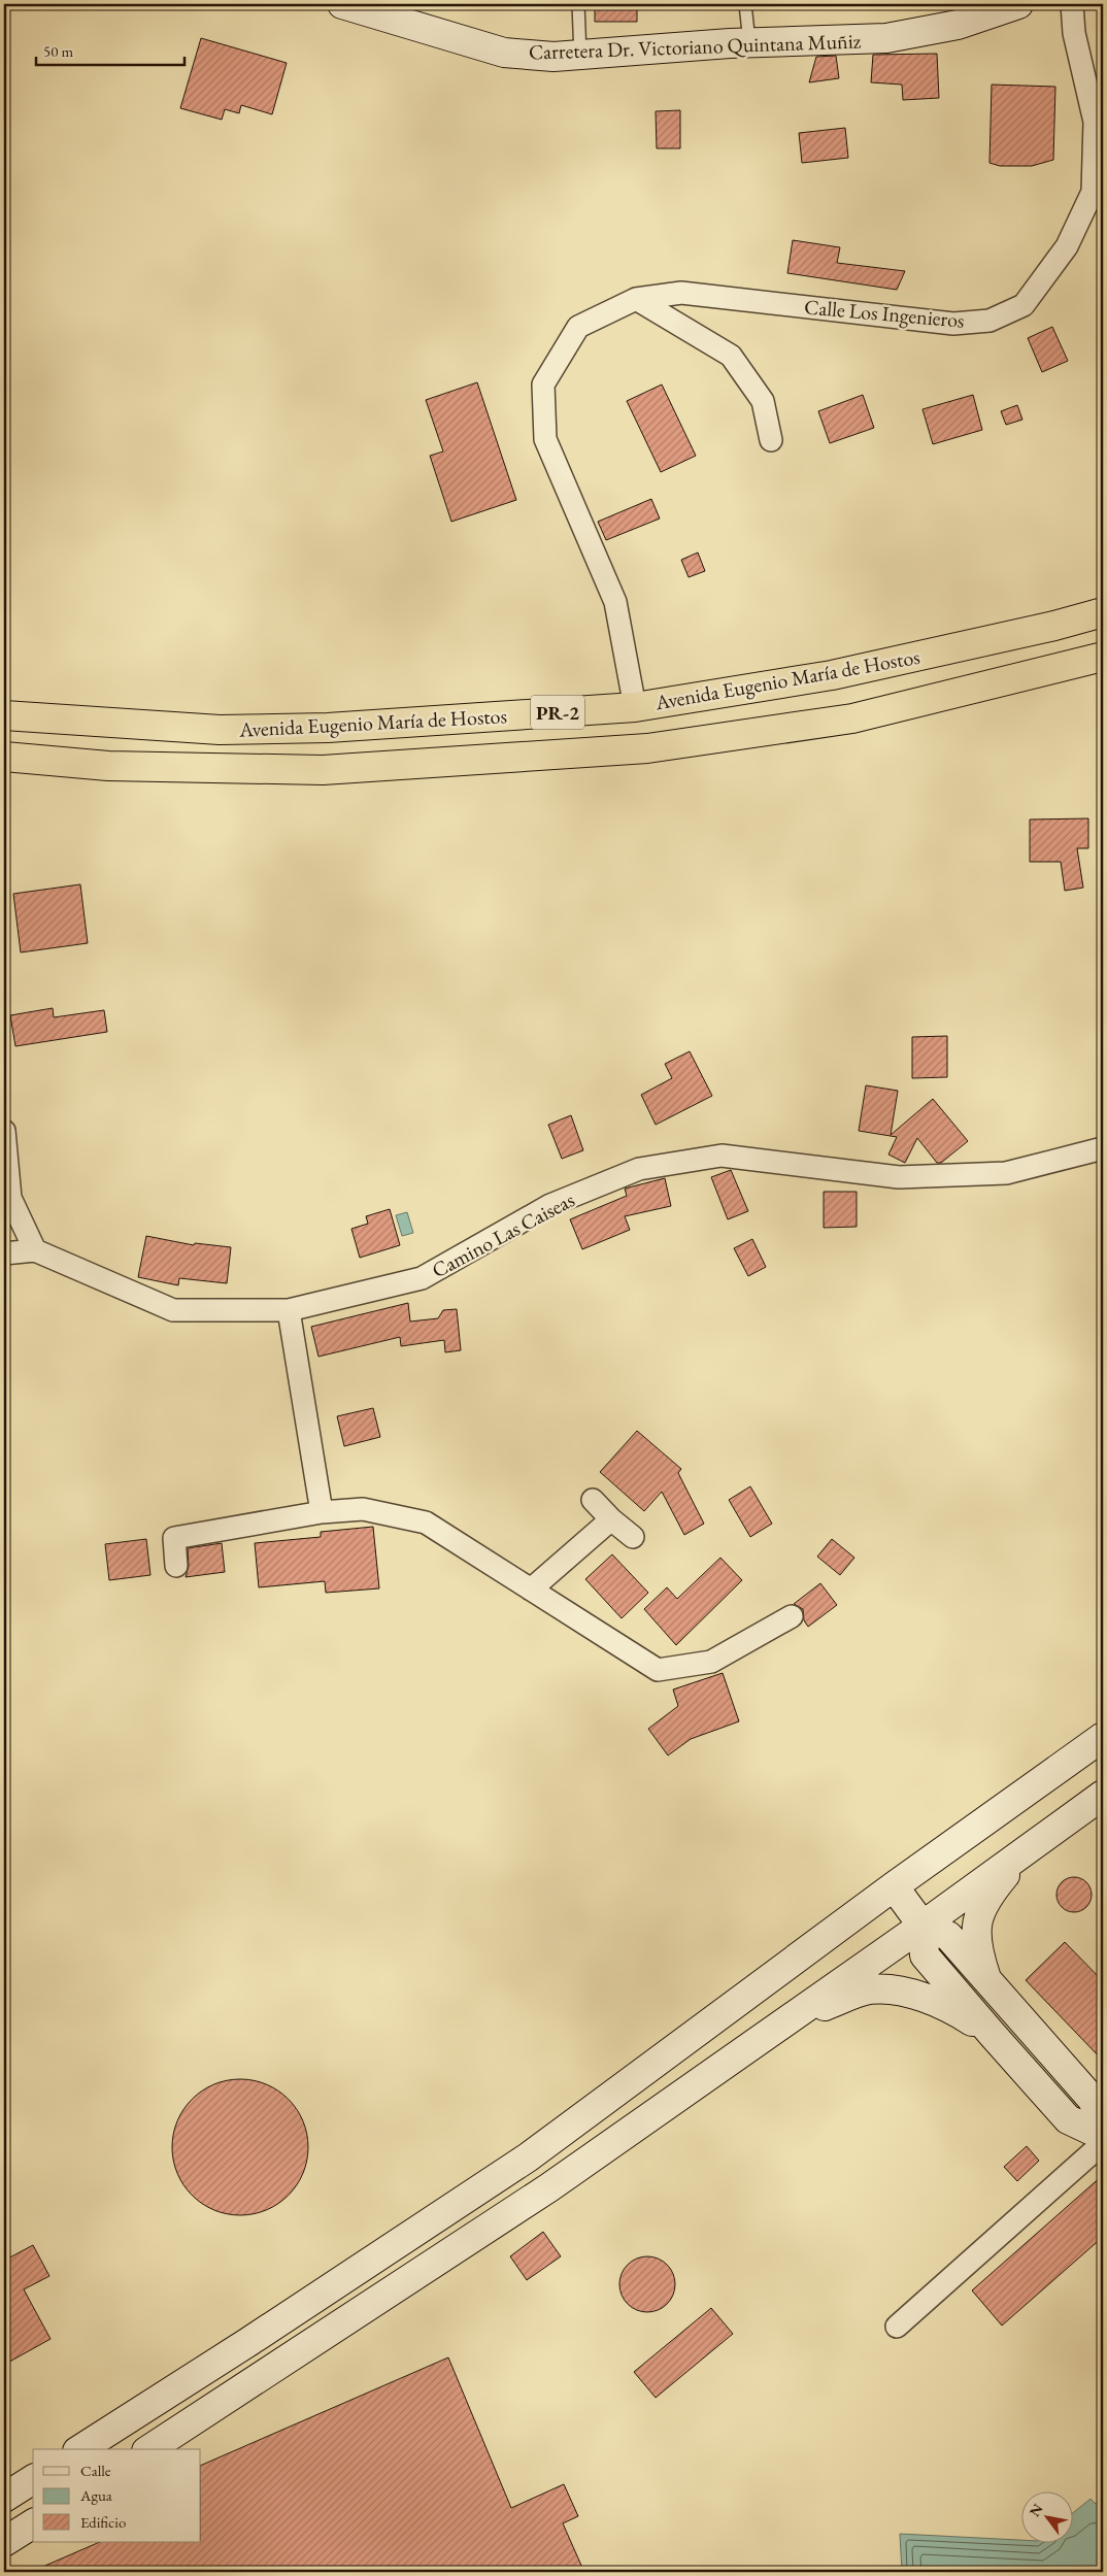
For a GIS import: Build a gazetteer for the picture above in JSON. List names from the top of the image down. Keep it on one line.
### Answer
{"streets":{"highway":["Avenida Eugenio María de Hostos","PR-2"],"street":["Carretera Dr. Victoriano Quintana Muñiz","Calle Los Ingenieros","Camino Las Caiseas"]},"crossings":[["Calle Los Ingenieros","Avenida Eugenio María de Hostos"]],"legend":["Calle","Agua","Edificio"],"scale_bar":"50 m","north":"top left"}
